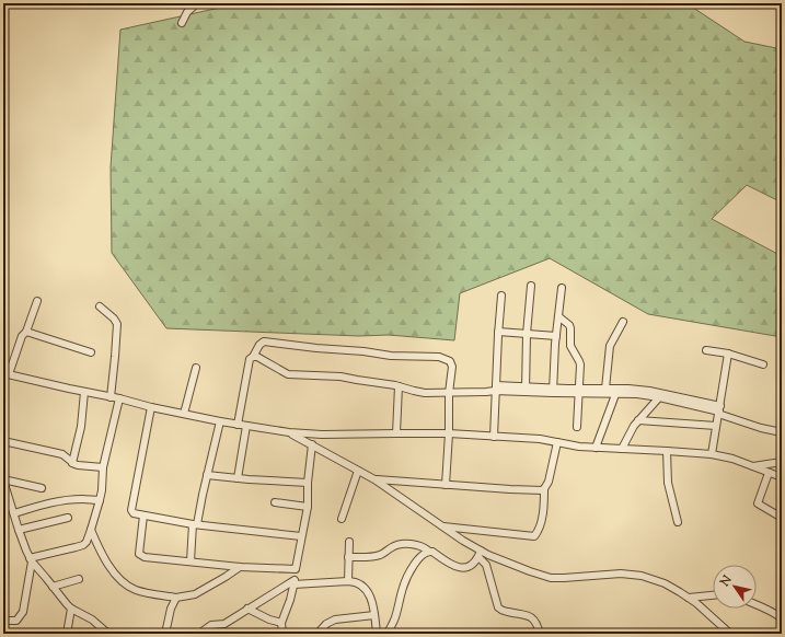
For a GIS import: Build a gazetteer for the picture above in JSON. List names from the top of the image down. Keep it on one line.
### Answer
{"north":"top left"}
